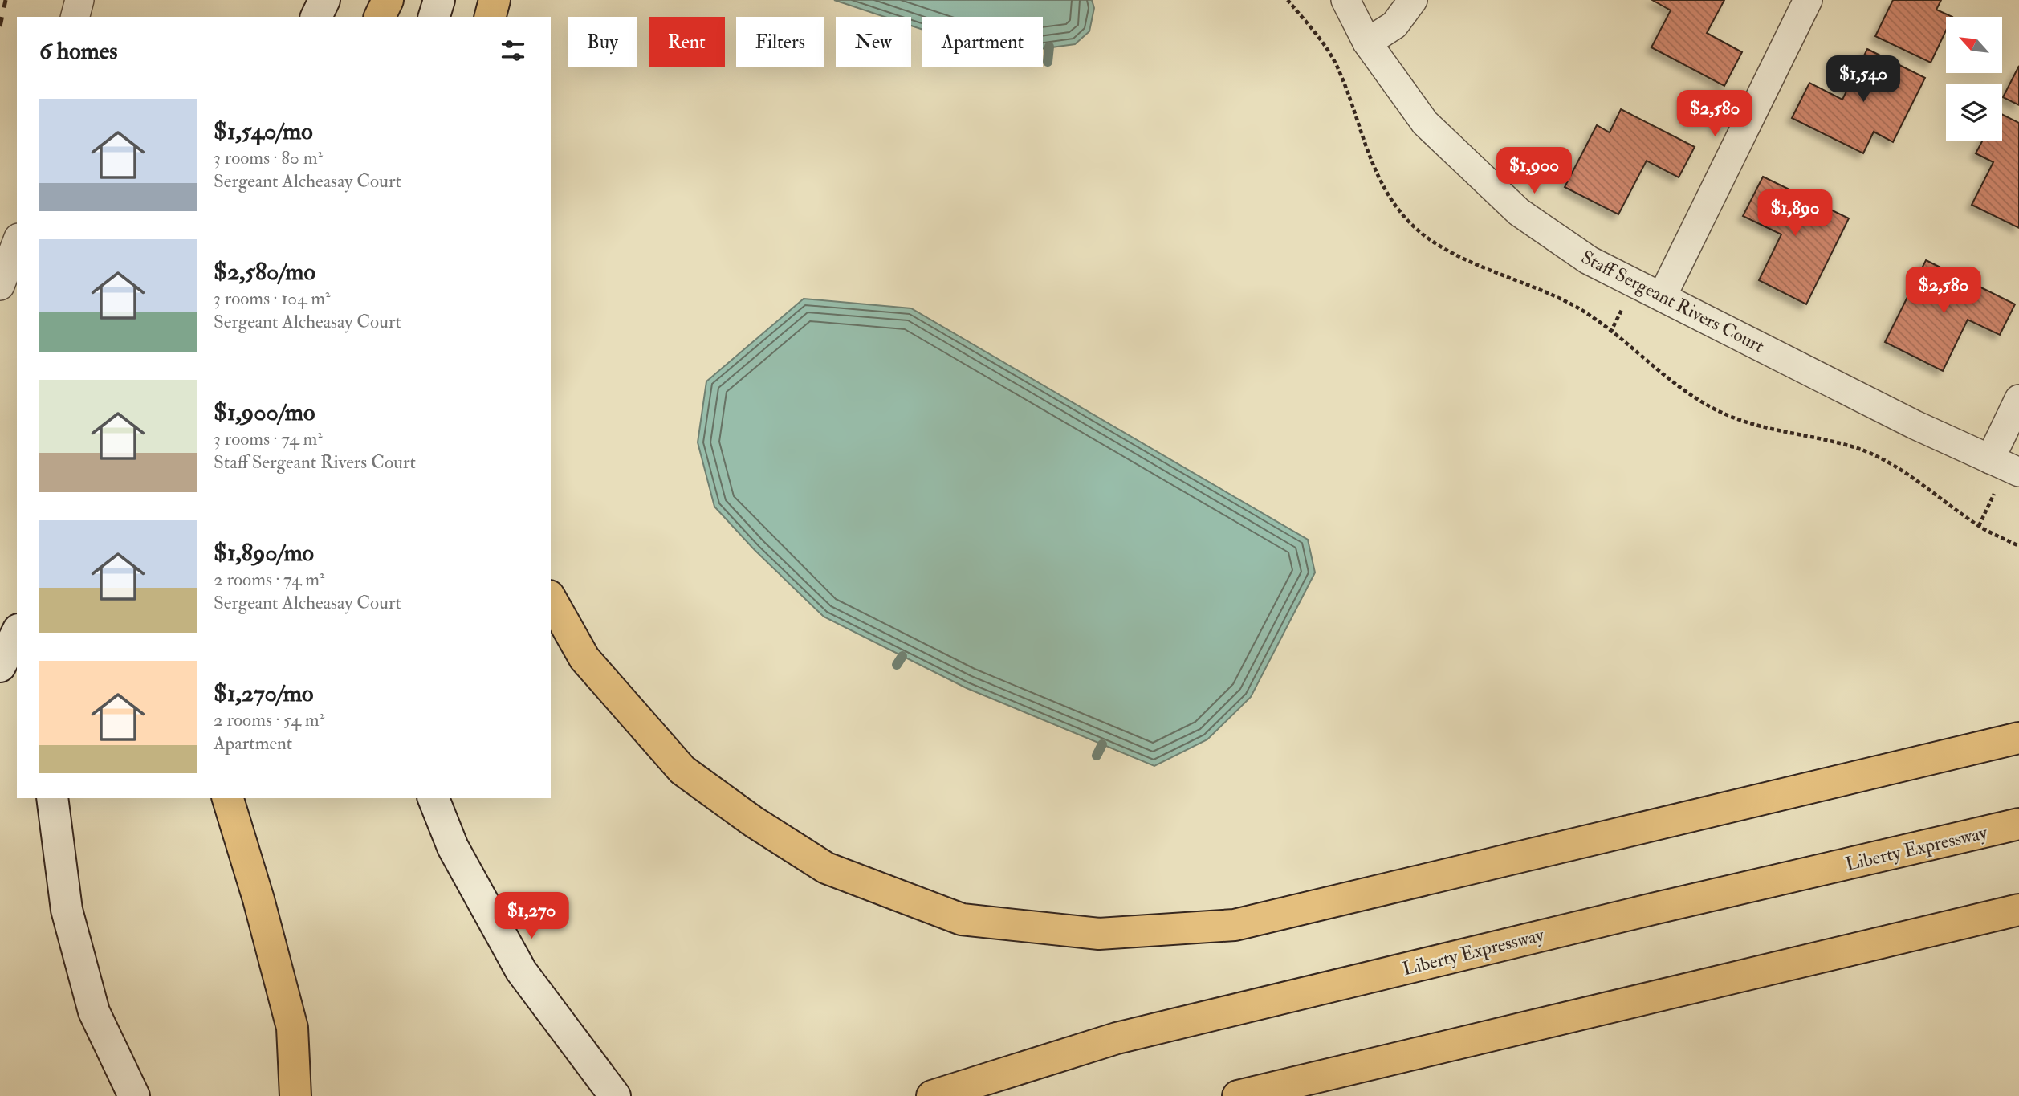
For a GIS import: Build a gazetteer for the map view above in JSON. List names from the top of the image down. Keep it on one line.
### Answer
{"streets":{"highway":["Liberty Expressway"],"street":["Staff Sergeant Rivers Court"]},"north":"top left","page":{"chip":["Buy","Rent","Filters","New","Apartment"],"heading":"6 homes","price":["$1,540","$2,580","$1,900","$1,890","$2,580","$1,270"],"list":[{"name":"$1,540/mo","note":"3 rooms · 80 m² · Sergeant Alcheasay Court"},{"name":"$2,580/mo","note":"3 rooms · 104 m² · Sergeant Alcheasay Court"},{"name":"$1,900/mo","note":"3 rooms · 74 m² · Staff Sergeant Rivers Court"},{"name":"$1,890/mo","note":"2 rooms · 74 m² · Sergeant Alcheasay Court"},{"name":"$1,270/mo","note":"2 rooms · 54 m² · Apartment"}]}}
